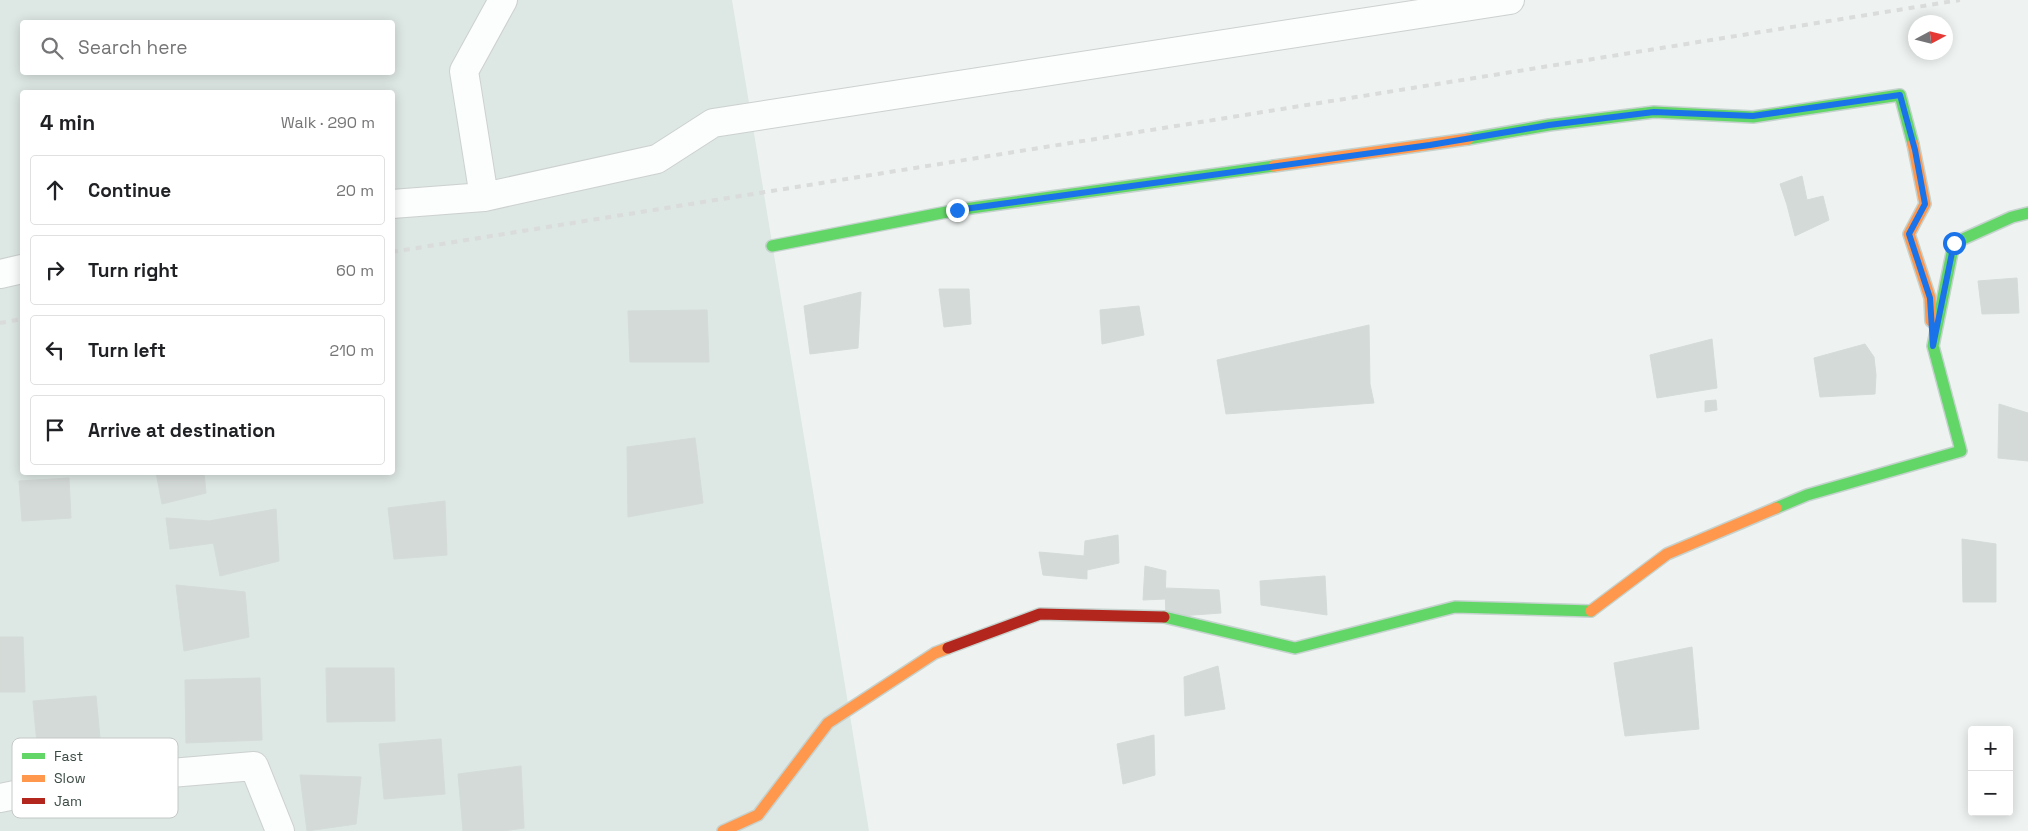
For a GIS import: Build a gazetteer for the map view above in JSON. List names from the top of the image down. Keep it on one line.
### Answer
{"legend":["Fast","Slow","Jam"],"north":"right","page":{"search":"Search here","heading":["4 min","Walk · 290 m"],"list":[["Continue","20 m"],["Turn right","60 m"],["Turn left","210 m"],"Arrive at destination"],"map_buttons":["+","−"]}}
